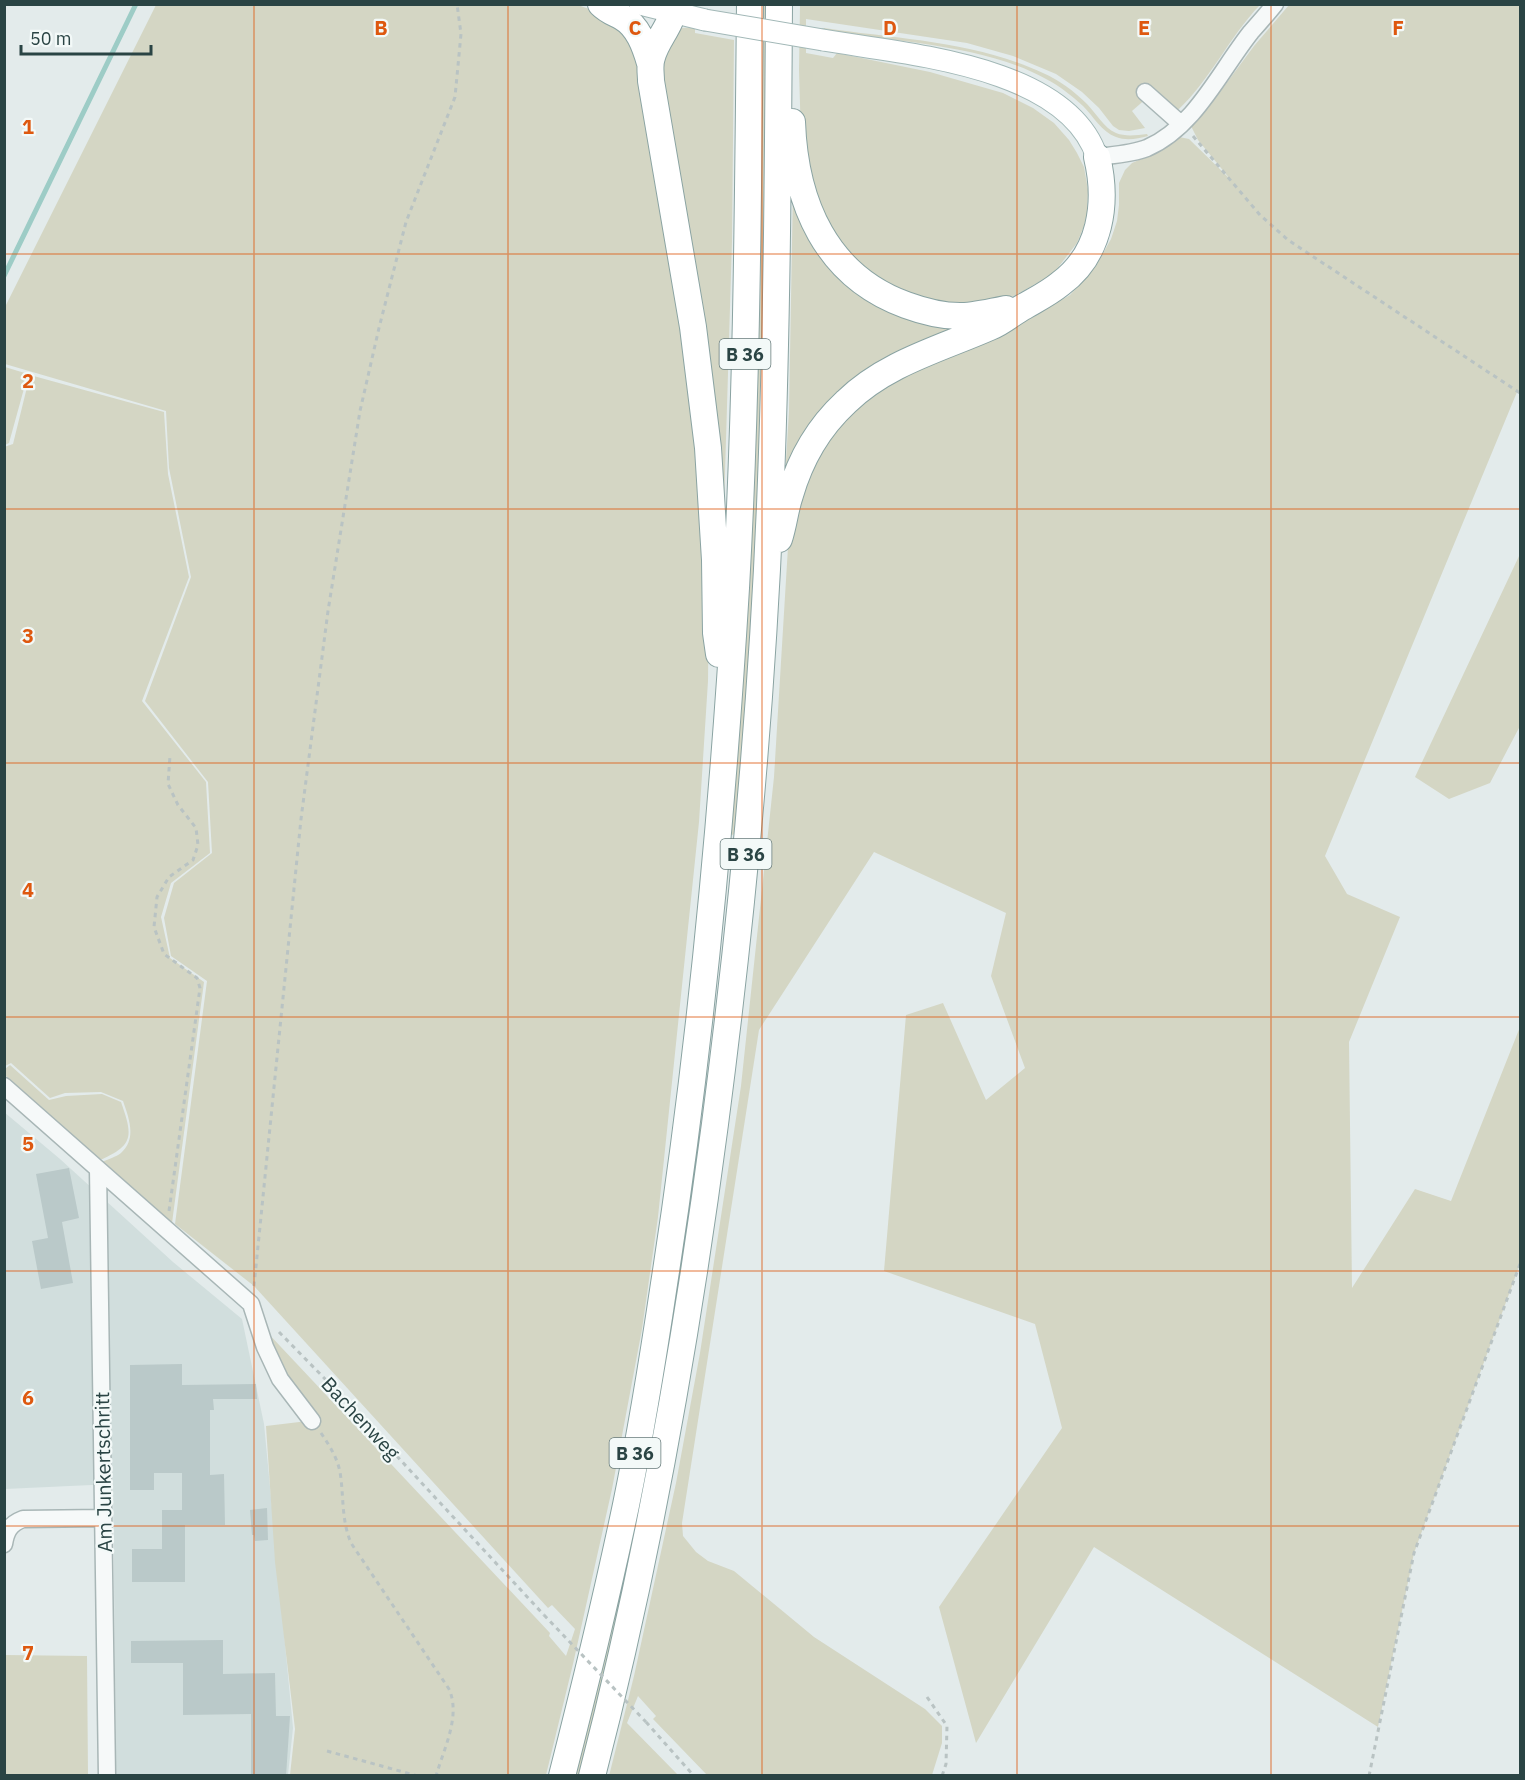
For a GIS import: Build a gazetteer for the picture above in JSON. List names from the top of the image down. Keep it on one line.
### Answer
{"streets":{"highway":["B 36"],"street":["Am Junkertschritt"],"path":["Bachenweg"]},"scale_bar":"50 m","grid":{"columns":["B","C","D","E","F"],"rows":["1","2","3","4","5","6","7"]}}
